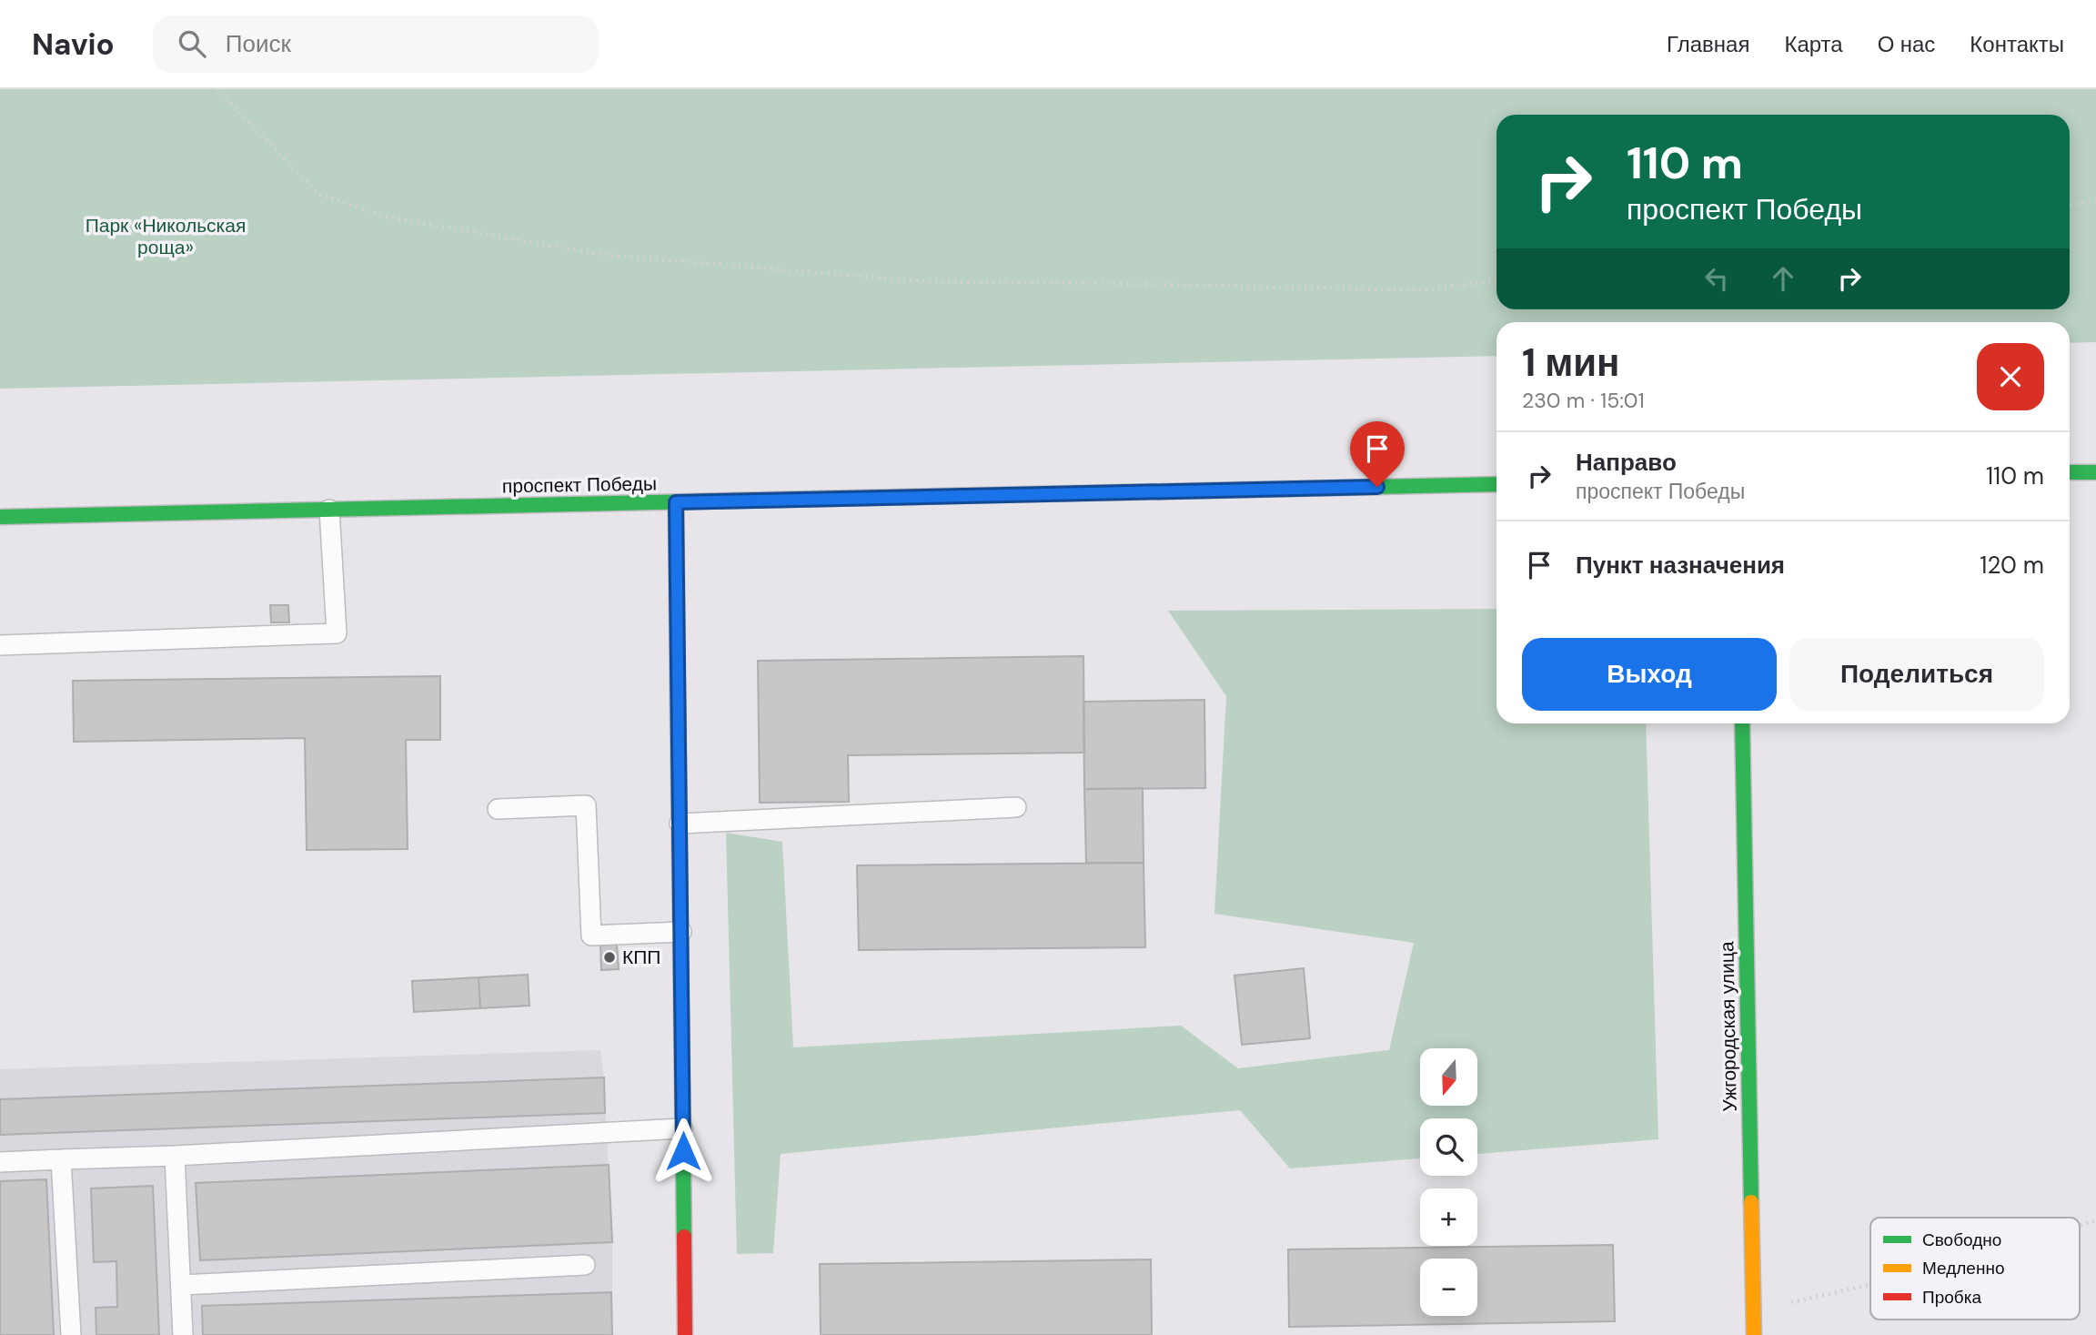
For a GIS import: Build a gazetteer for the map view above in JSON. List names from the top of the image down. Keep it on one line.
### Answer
{"streets":{"main road":["проспект Победы","Ужгородская улица"]},"parks":["Парк «Никольская роща»"],"places":["КПП"],"legend":["Свободно","Медленно","Пробка"],"north":"bottom","page":{"header":"Navio","search":"Поиск","nav":["Главная","Карта","О нас","Контакты"],"turn":["110 m","проспект Победы"],"heading":["1 мин","230 m · 15:01"],"list":[{"name":"Направо","note":"проспект Победы","value":"110 m"},{"name":"Пункт назначения","value":"120 m"}],"buttons":["Выход","Поделиться"],"map_buttons":["+","−"]}}
